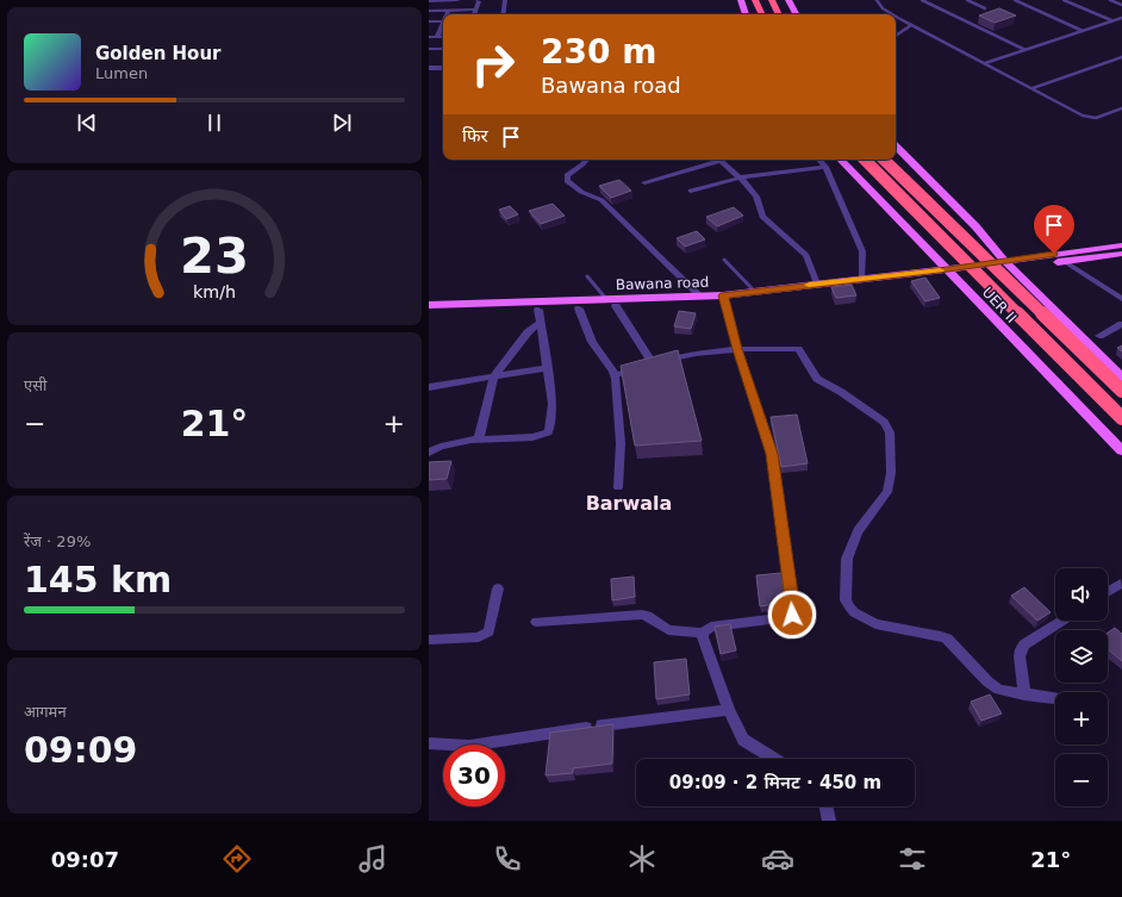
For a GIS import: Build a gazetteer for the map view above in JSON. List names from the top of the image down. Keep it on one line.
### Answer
{"streets":{"main road":["Bawana road","UER II"]},"crossings":[["Bawana road","UER II"]],"districts":["Barwala"],"page":{"turn":["230 m","Bawana road"],"song":["Golden Hour","Lumen"],"then":"फिर","tile":["एसी",["रेंज · 29%","145 km"],["आगमन","09:09"]],"heat":["−","21°","+"],"map_buttons":["+","−"],"limit":"30","trip":"09:09 · 2 मिनट · 450 m","tabs":["09:07","21°"],"gauge":["23","km/h"]}}
